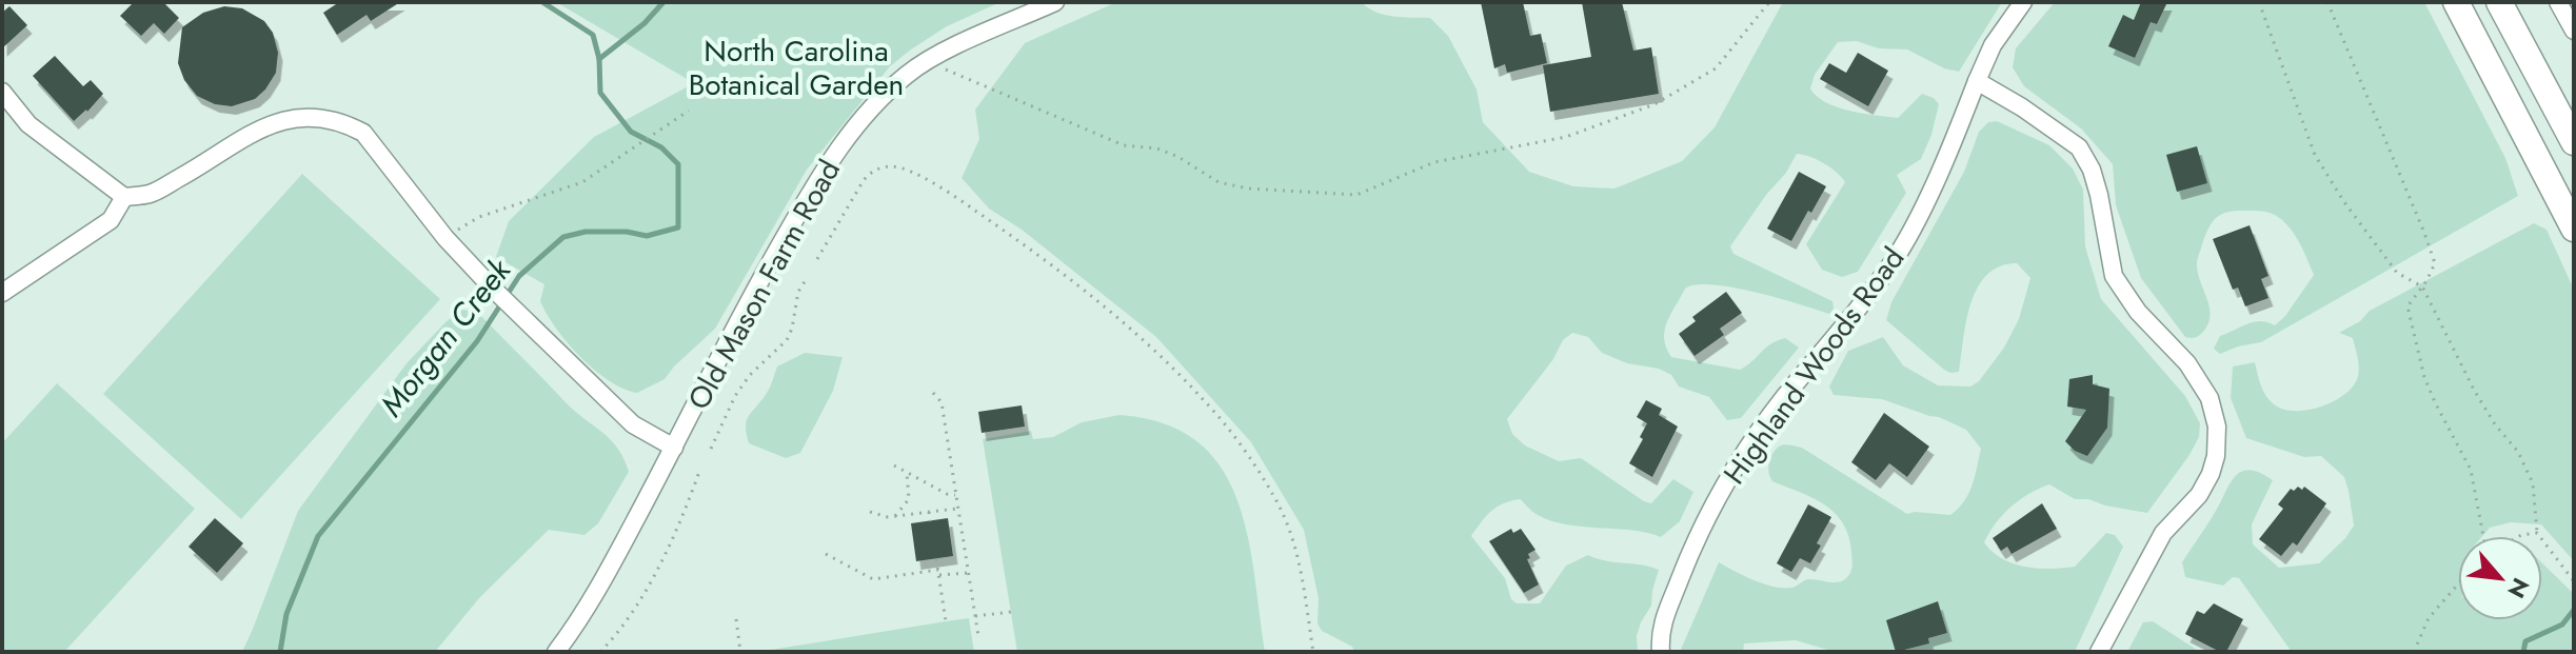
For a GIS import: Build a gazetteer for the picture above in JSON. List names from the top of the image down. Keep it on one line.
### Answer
{"streets":{"street":["Old Mason Farm Road","Highland Woods Road"]},"water":["Morgan Creek"],"parks":["North Carolina Botanical Garden"],"north":"bottom right"}
